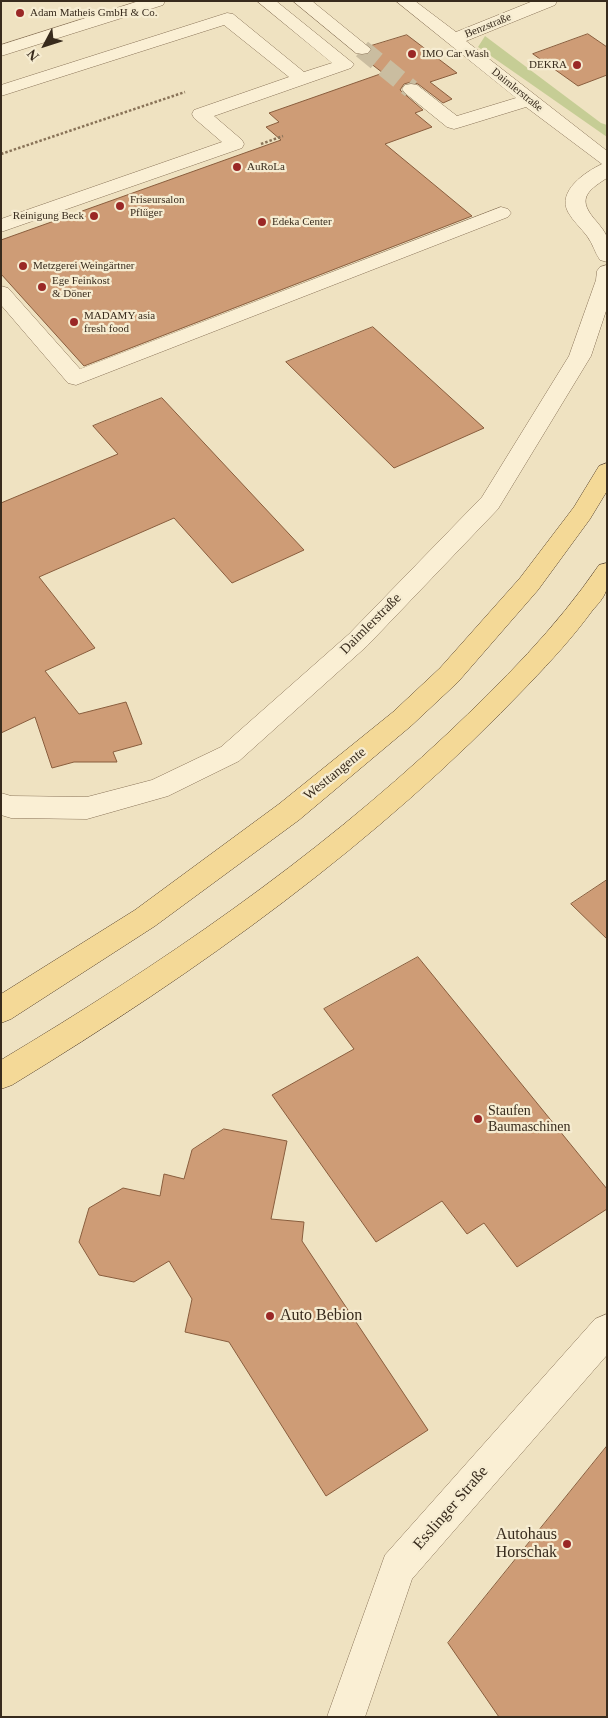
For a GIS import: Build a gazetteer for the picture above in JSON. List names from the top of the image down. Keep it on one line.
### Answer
{"streets":{"main road":["Westtangente"],"street":["Benzstraße","Daimlerstraße","Esslinger Straße"]},"crossings":[["Benzstraße","Daimlerstraße"]],"places":["Adam Matheis GmbH & Co.","IMO Car Wash","DEKRA","AuRoLa","Friseursalon Pflüger","Reinigung Beck","Edeka Center","Metzgerei Weingärtner","Ege Feinkost & Döner","MADAMY asia fresh food","Staufen Baumaschinen","Auto Bebion","Autohaus Horschak"],"north":"bottom left"}
